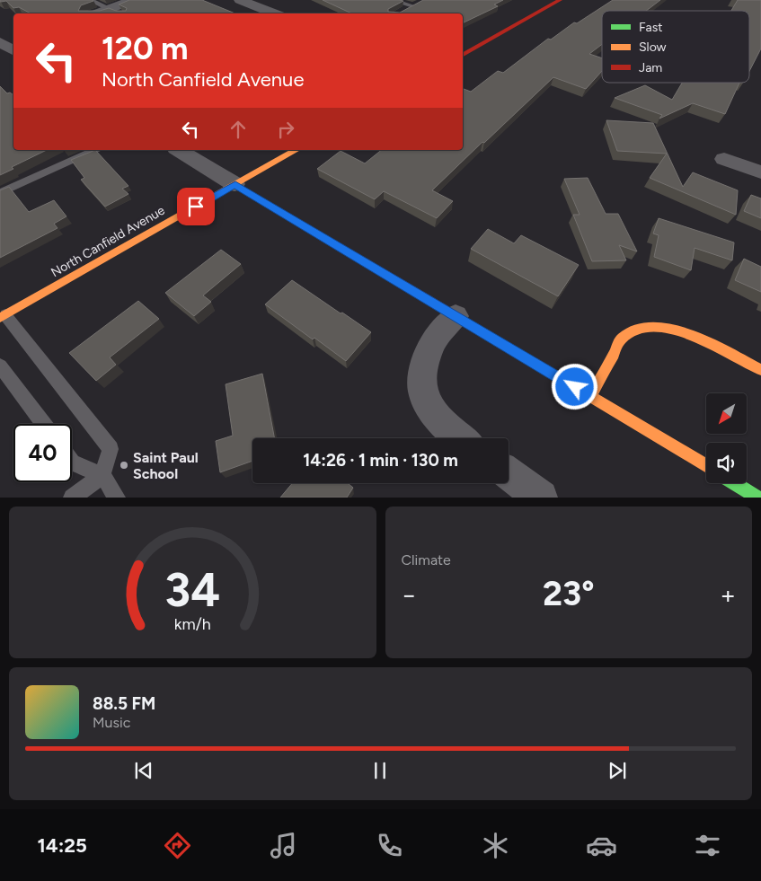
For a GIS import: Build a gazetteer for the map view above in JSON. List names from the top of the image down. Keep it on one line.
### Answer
{"streets":{"street":["North Canfield Avenue"]},"places":["Saint Paul School"],"legend":["Fast","Slow","Jam"],"north":"bottom left","page":{"turn":["120 m","North Canfield Avenue"],"limit":"40","trip":"14:26 · 1 min · 130 m","tile":"Climate","heat":["−","23°","+"],"song":["88.5 FM","Music"],"tabs":"14:25","gauge":["34","km/h"]}}
